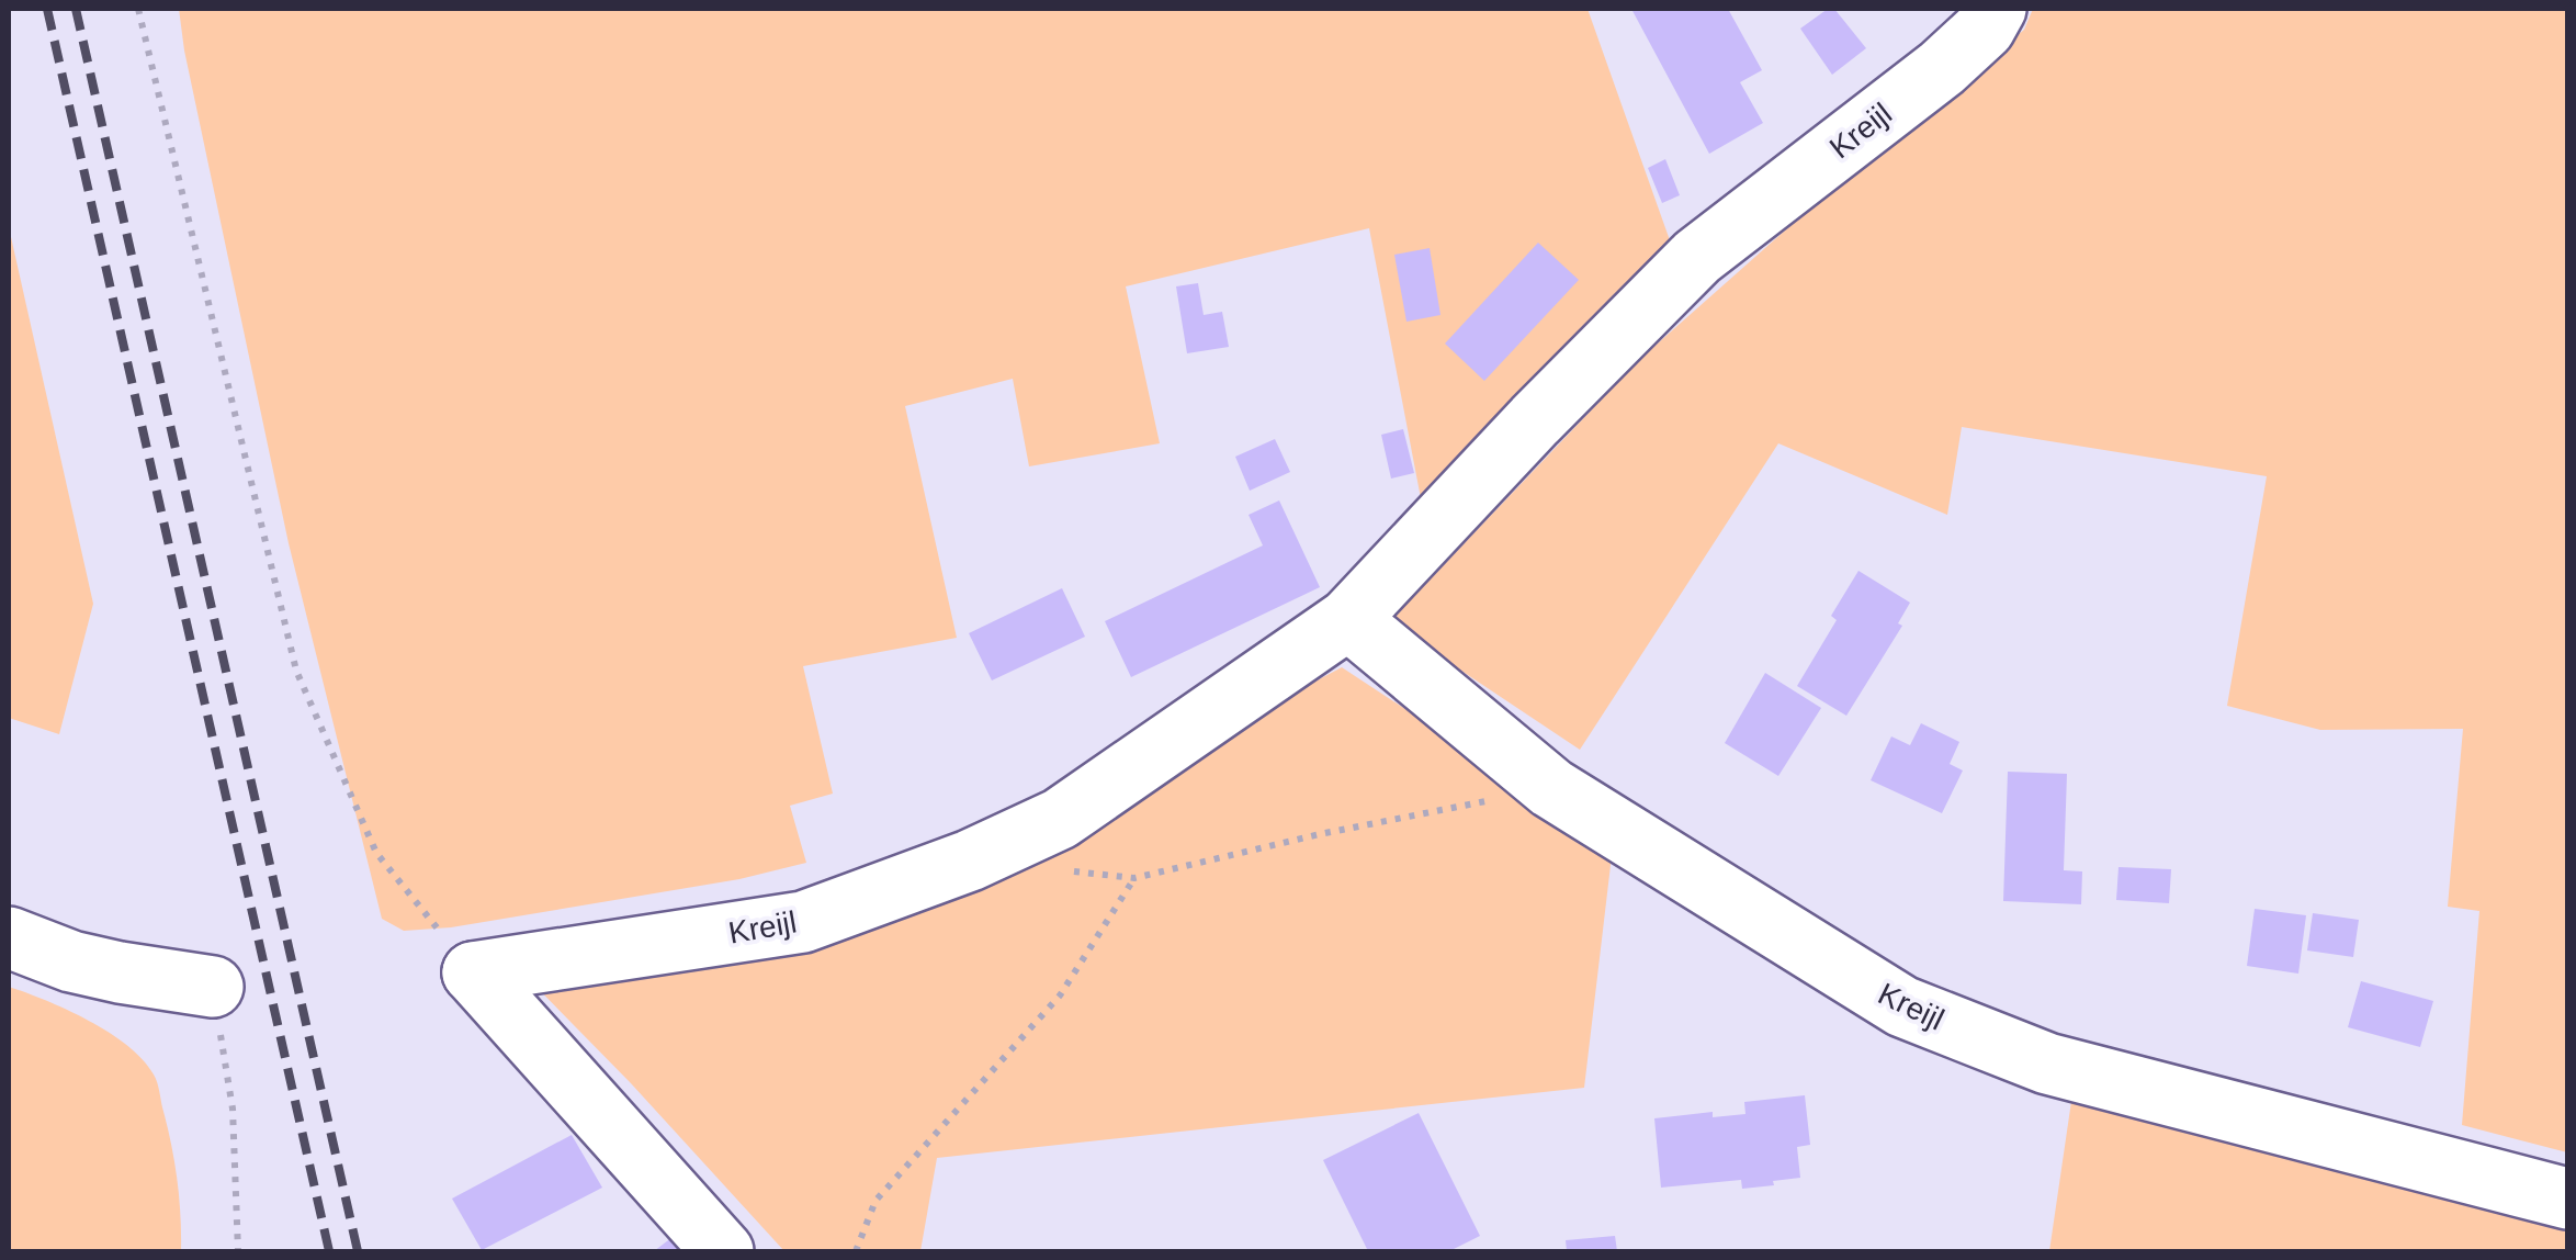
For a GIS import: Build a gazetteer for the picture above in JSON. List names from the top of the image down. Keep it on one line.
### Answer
{"streets":{"street":["Kreijl"]}}
